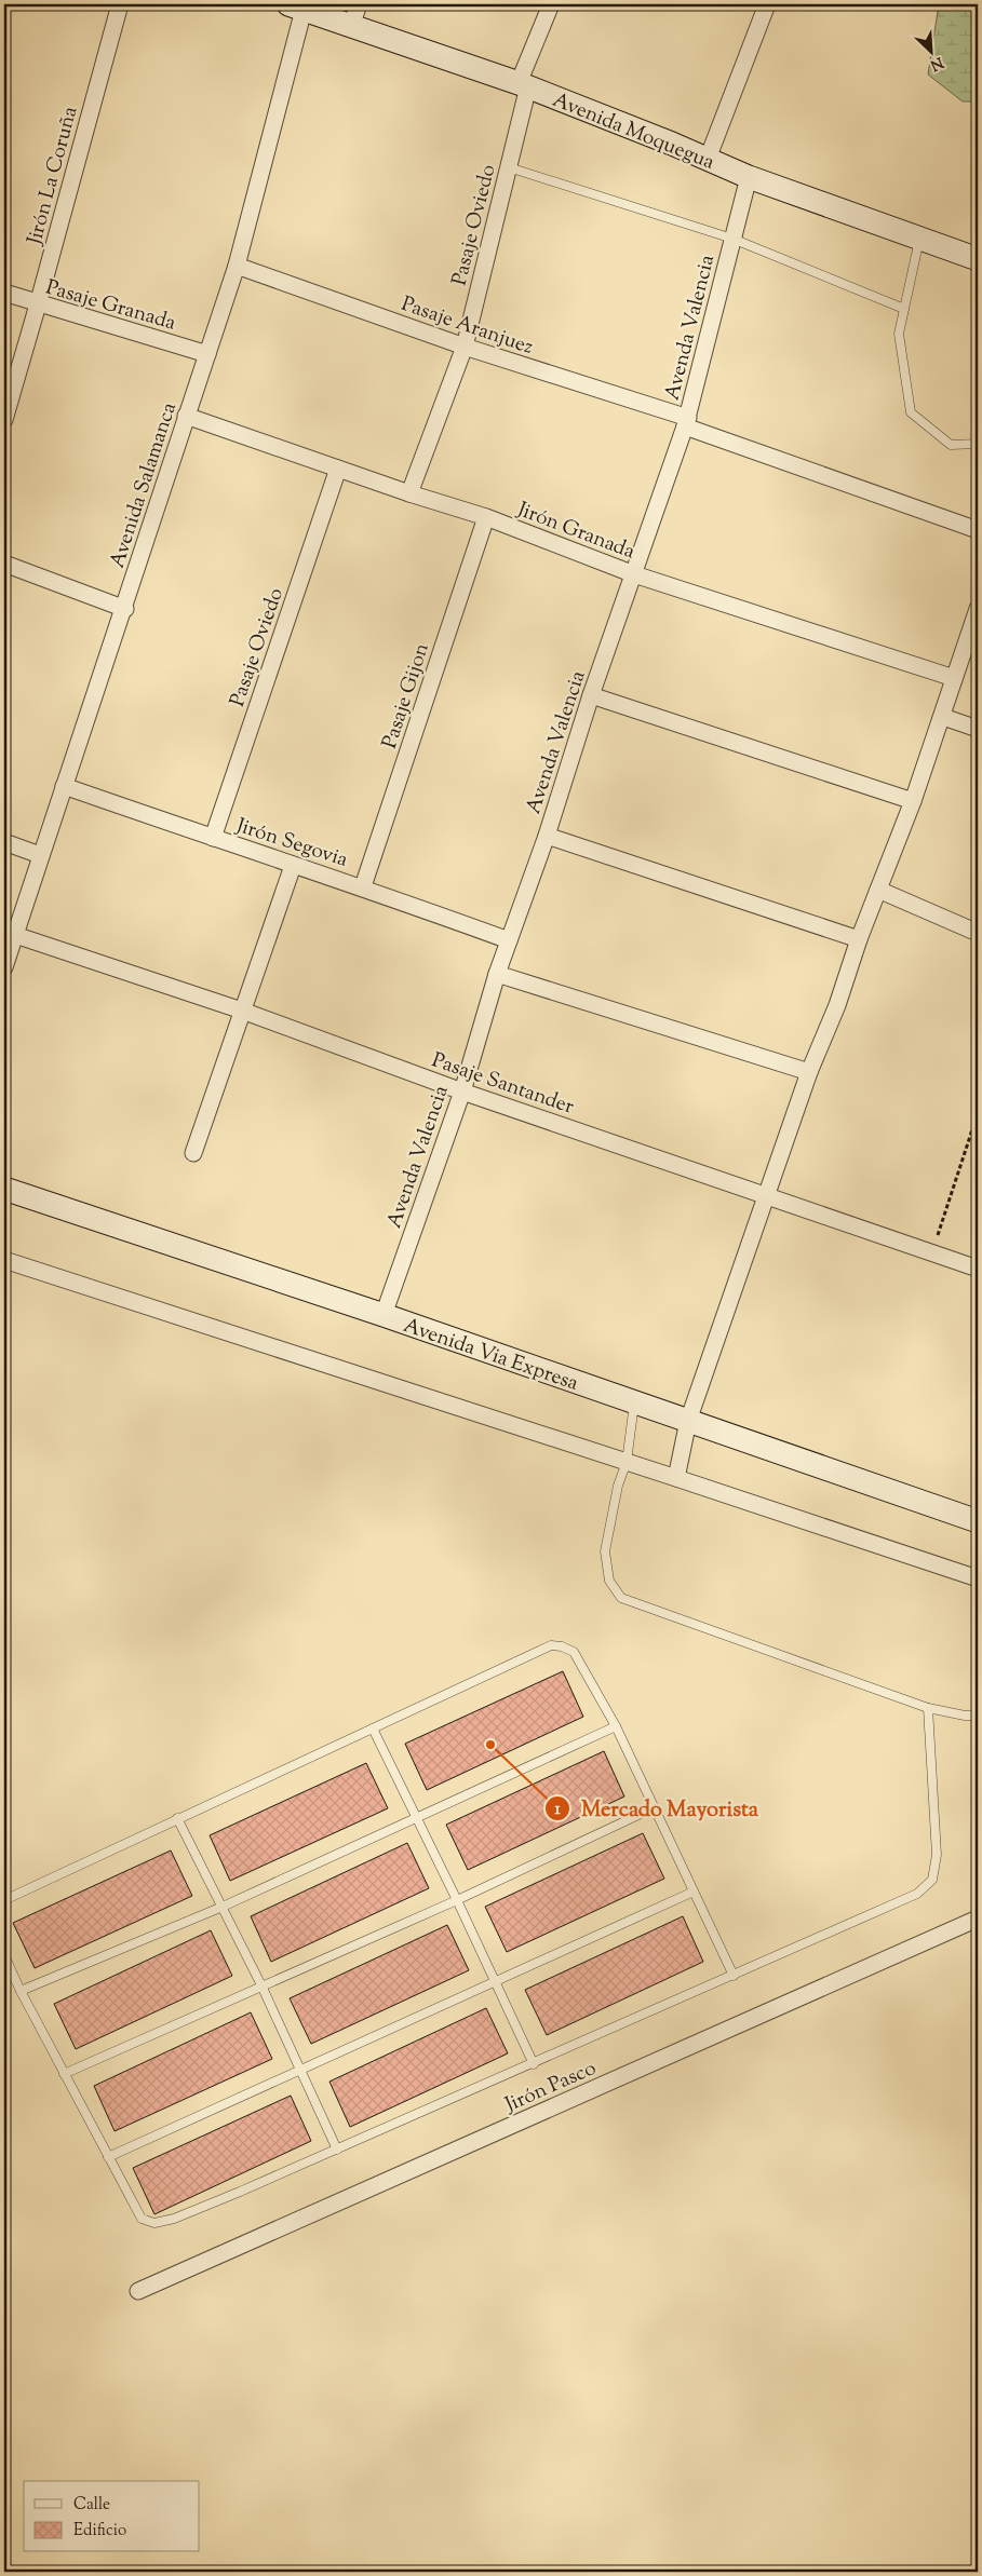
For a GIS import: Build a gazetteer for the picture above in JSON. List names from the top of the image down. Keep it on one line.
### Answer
{"streets":{"main road":["Avenida Moquegua","Avenida Via Expresa"],"street":["Jirón La Coruña","Pasaje Oviedo","Pasaje Granada","Pasaje Aranjuez","Avenda Valencia","Avenida Salamanca","Jirón Granada","Pasaje Gijon","Jirón Segovia","Pasaje Santander","Jirón Pasco"]},"crossings":[["Avenida Moquegua","Pasaje Oviedo"],["Avenida Moquegua","Avenda Valencia"],["Avenida Moquegua","Avenida Salamanca"],["Jirón La Coruña","Pasaje Granada"],["Pasaje Oviedo","Pasaje Aranjuez"],["Pasaje Oviedo","Jirón Granada"],["Pasaje Oviedo","Jirón Segovia"],["Pasaje Granada","Avenida Salamanca"],["Pasaje Aranjuez","Avenda Valencia"],["Pasaje Aranjuez","Avenida Salamanca"],["Avenda Valencia","Jirón Granada"],["Avenda Valencia","Jirón Segovia"],["Avenda Valencia","Pasaje Santander"],["Avenda Valencia","Avenida Via Expresa"],["Avenida Salamanca","Jirón Granada"],["Avenida Salamanca","Jirón Segovia"],["Avenida Salamanca","Pasaje Santander"],["Jirón Granada","Pasaje Gijon"],["Pasaje Gijon","Jirón Segovia"]],"places":["Mercado Mayorista"],"legend":["Calle","Edificio"],"north":"bottom right"}
